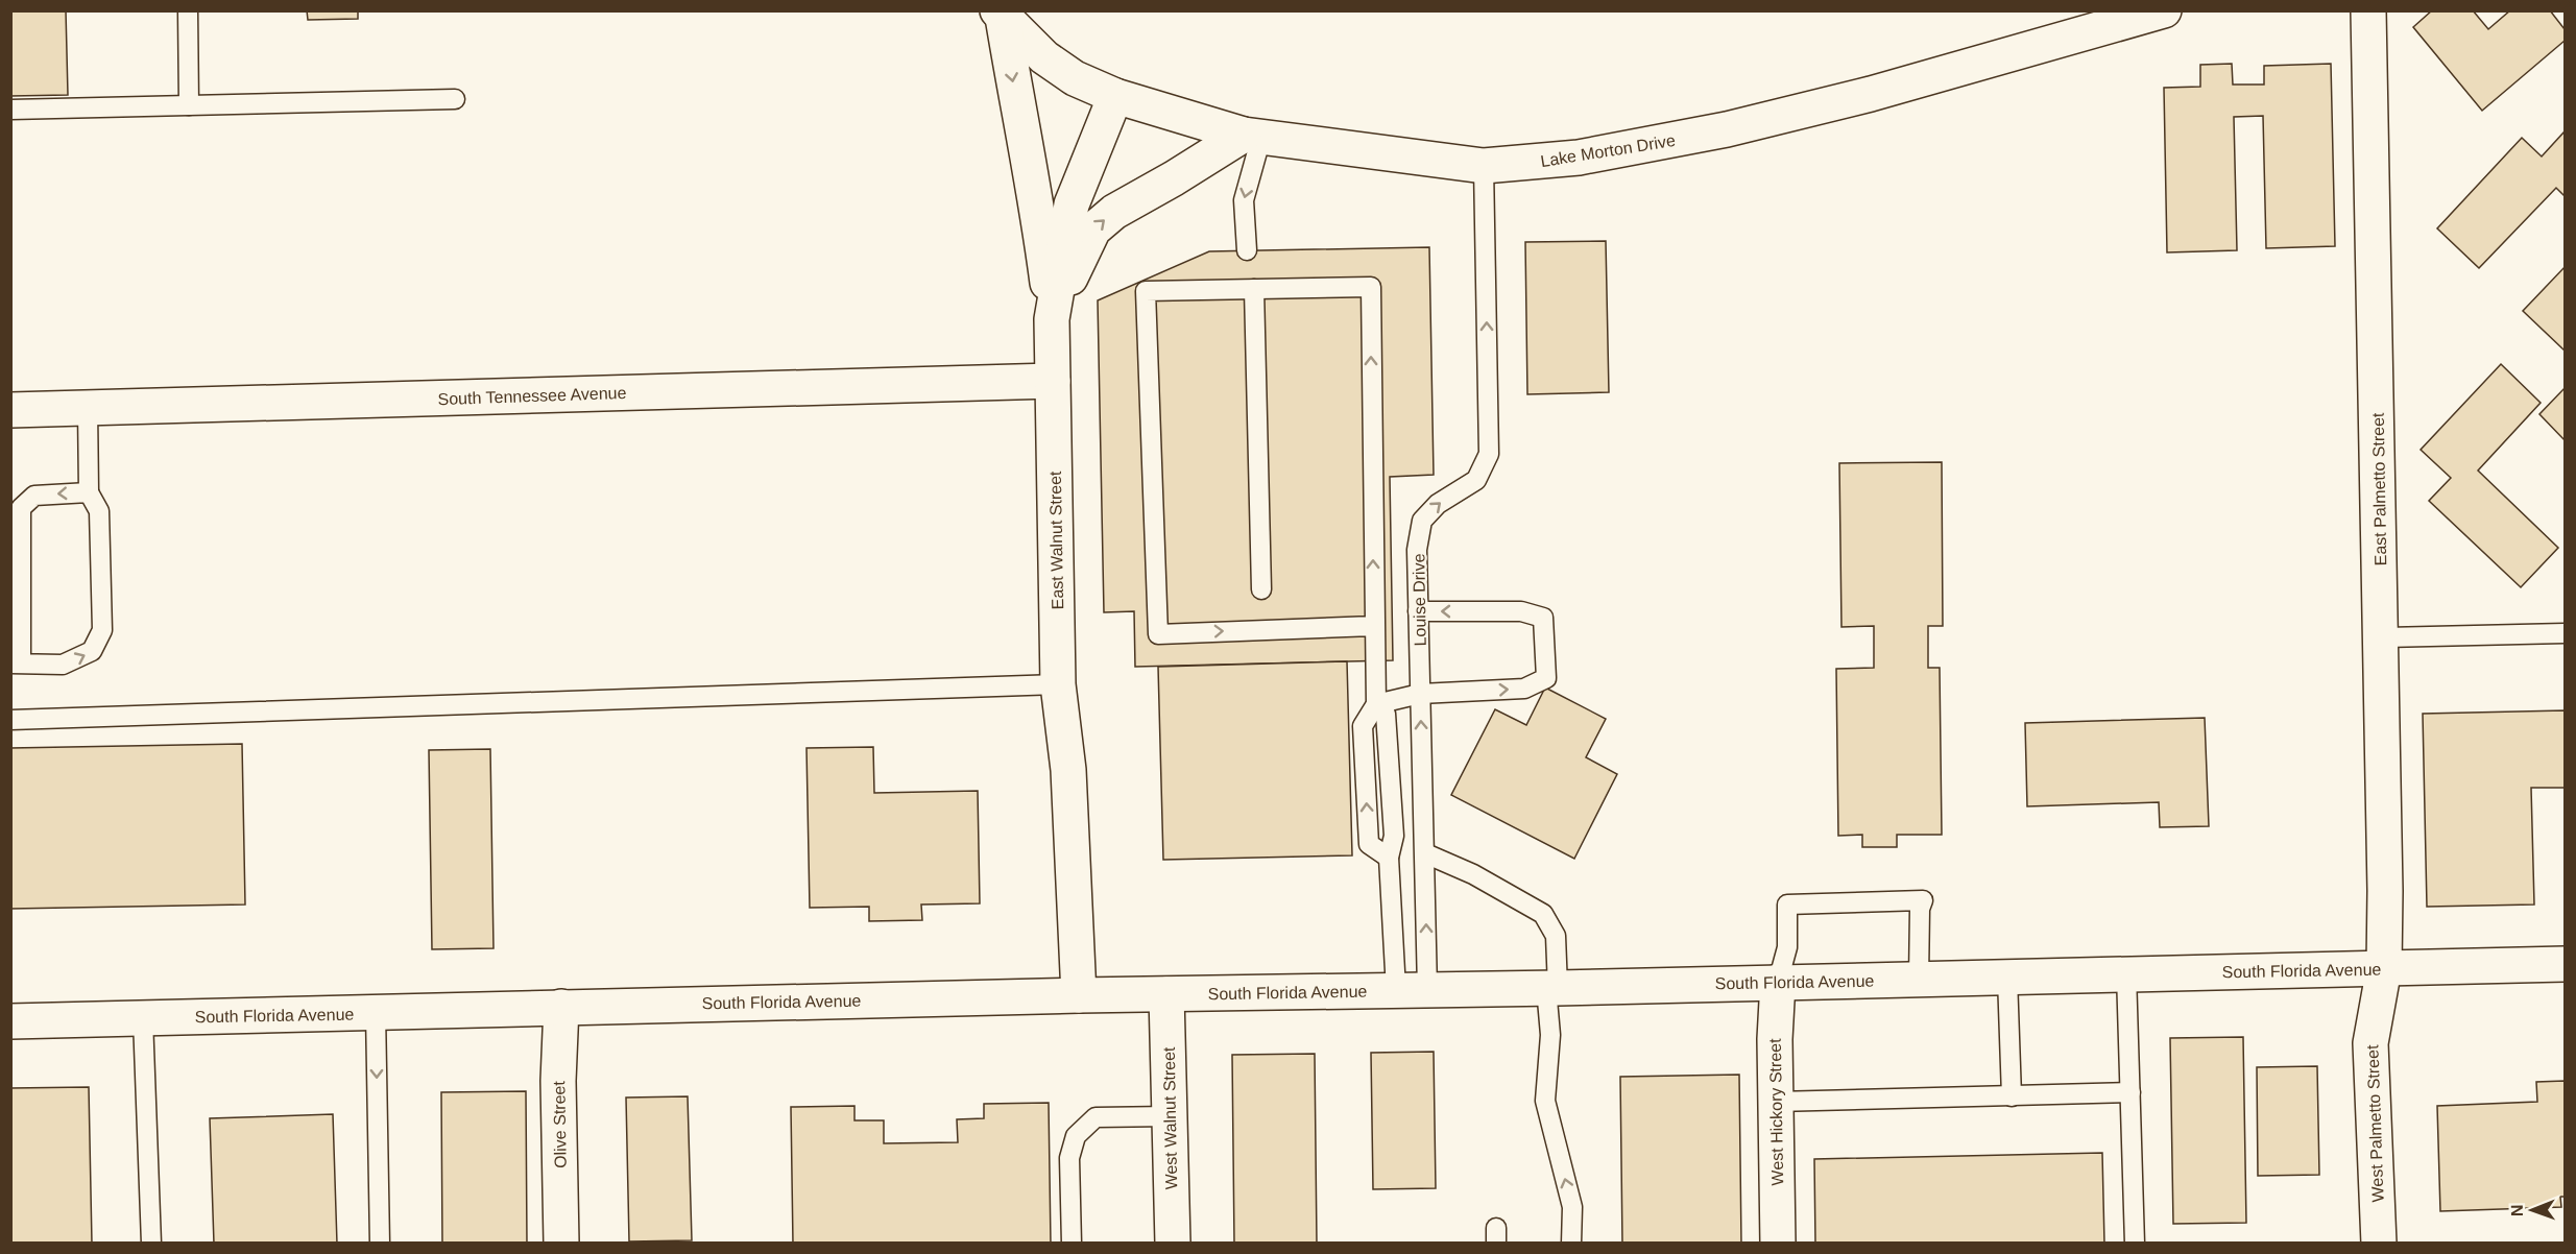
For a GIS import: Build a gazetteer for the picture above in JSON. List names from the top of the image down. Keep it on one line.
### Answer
{"streets":{"street":["Lake Morton Drive","South Tennessee Avenue","East Palmetto Street","East Walnut Street","South Florida Avenue","West Hickory Street","West Walnut Street","West Palmetto Street","Olive Street"],"lane":["Louise Drive"]},"crossings":[["Lake Morton Drive","East Walnut Street"],["Lake Morton Drive","Louise Drive"],["South Tennessee Avenue","East Walnut Street"],["East Palmetto Street","South Florida Avenue"],["East Palmetto Street","West Palmetto Street"],["East Walnut Street","South Florida Avenue"],["Louise Drive","South Florida Avenue"],["South Florida Avenue","West Hickory Street"],["South Florida Avenue","West Walnut Street"],["South Florida Avenue","West Palmetto Street"],["South Florida Avenue","Olive Street"]],"north":"left"}
